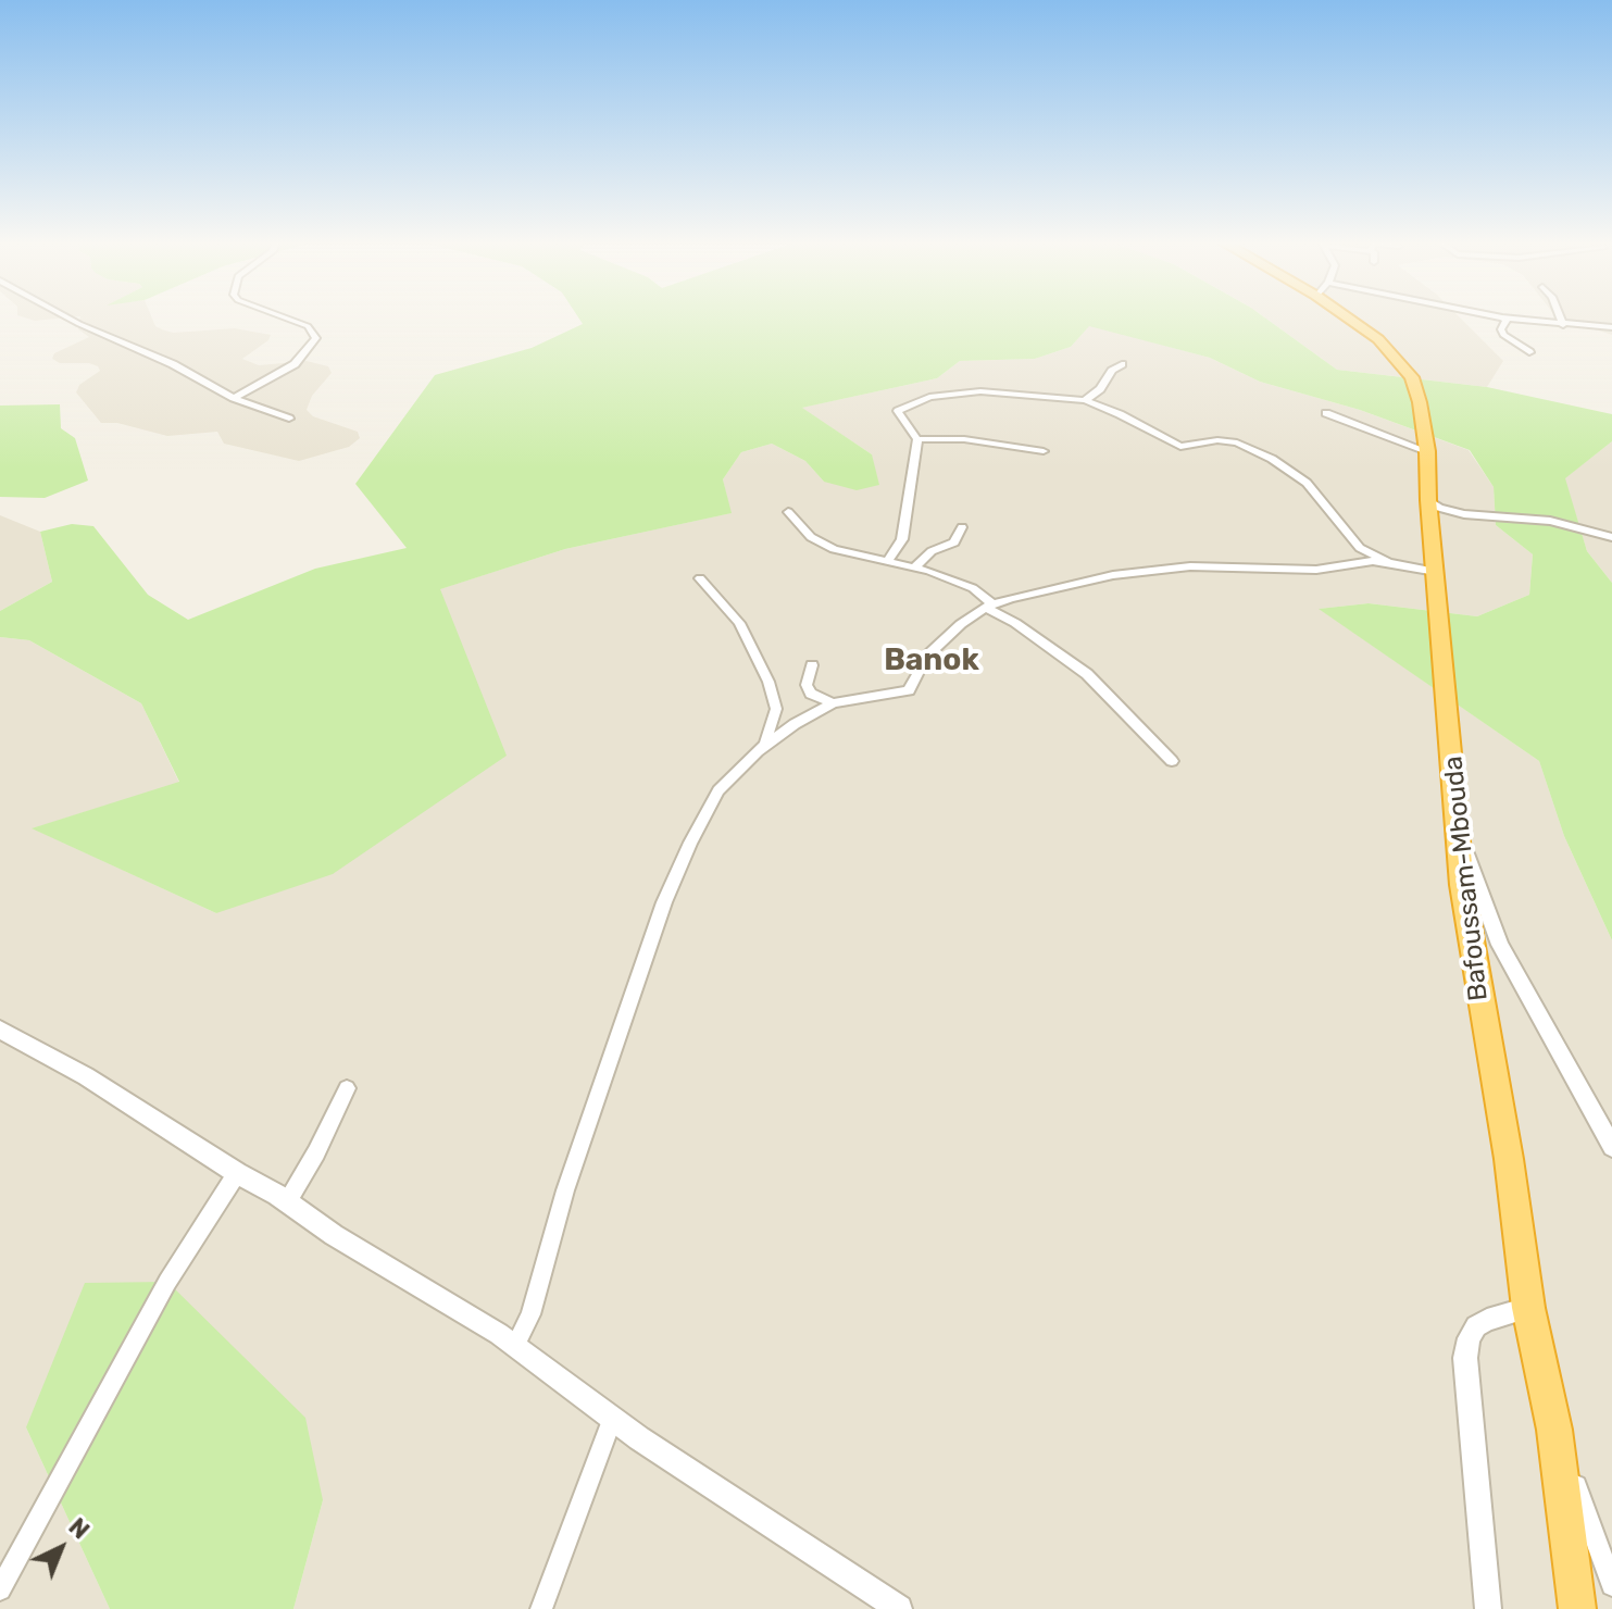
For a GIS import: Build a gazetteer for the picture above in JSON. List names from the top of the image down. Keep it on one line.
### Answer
{"streets":{"highway":["Bafoussam-Mbouda"]},"districts":["Banok"],"north":"top right"}
